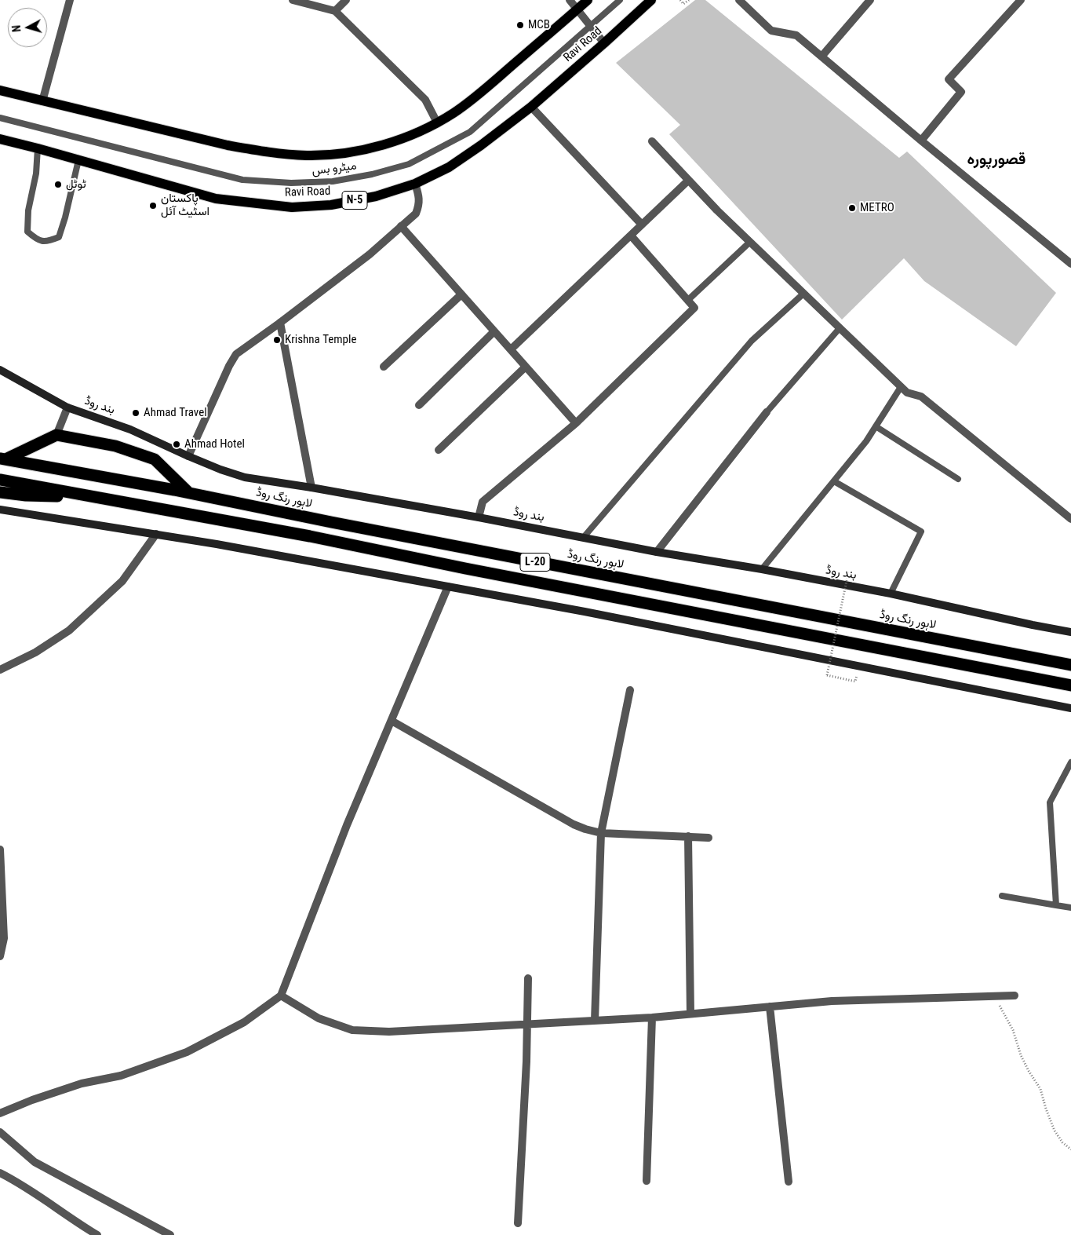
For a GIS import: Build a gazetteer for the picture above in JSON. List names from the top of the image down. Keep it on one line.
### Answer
{"streets":{"highway":["لاہور رنگ روڈ","L-20"],"main road":["Ravi Road","N-5","بند روڈ"],"lane":["میٹرو بس"]},"districts":["قصورپورہ"],"places":["MCB","ٹوٹل","پاکستان اسٹیٹ آئل","METRO","Krishna Temple","Ahmad Travel","Ahmad Hotel"],"north":"left"}
